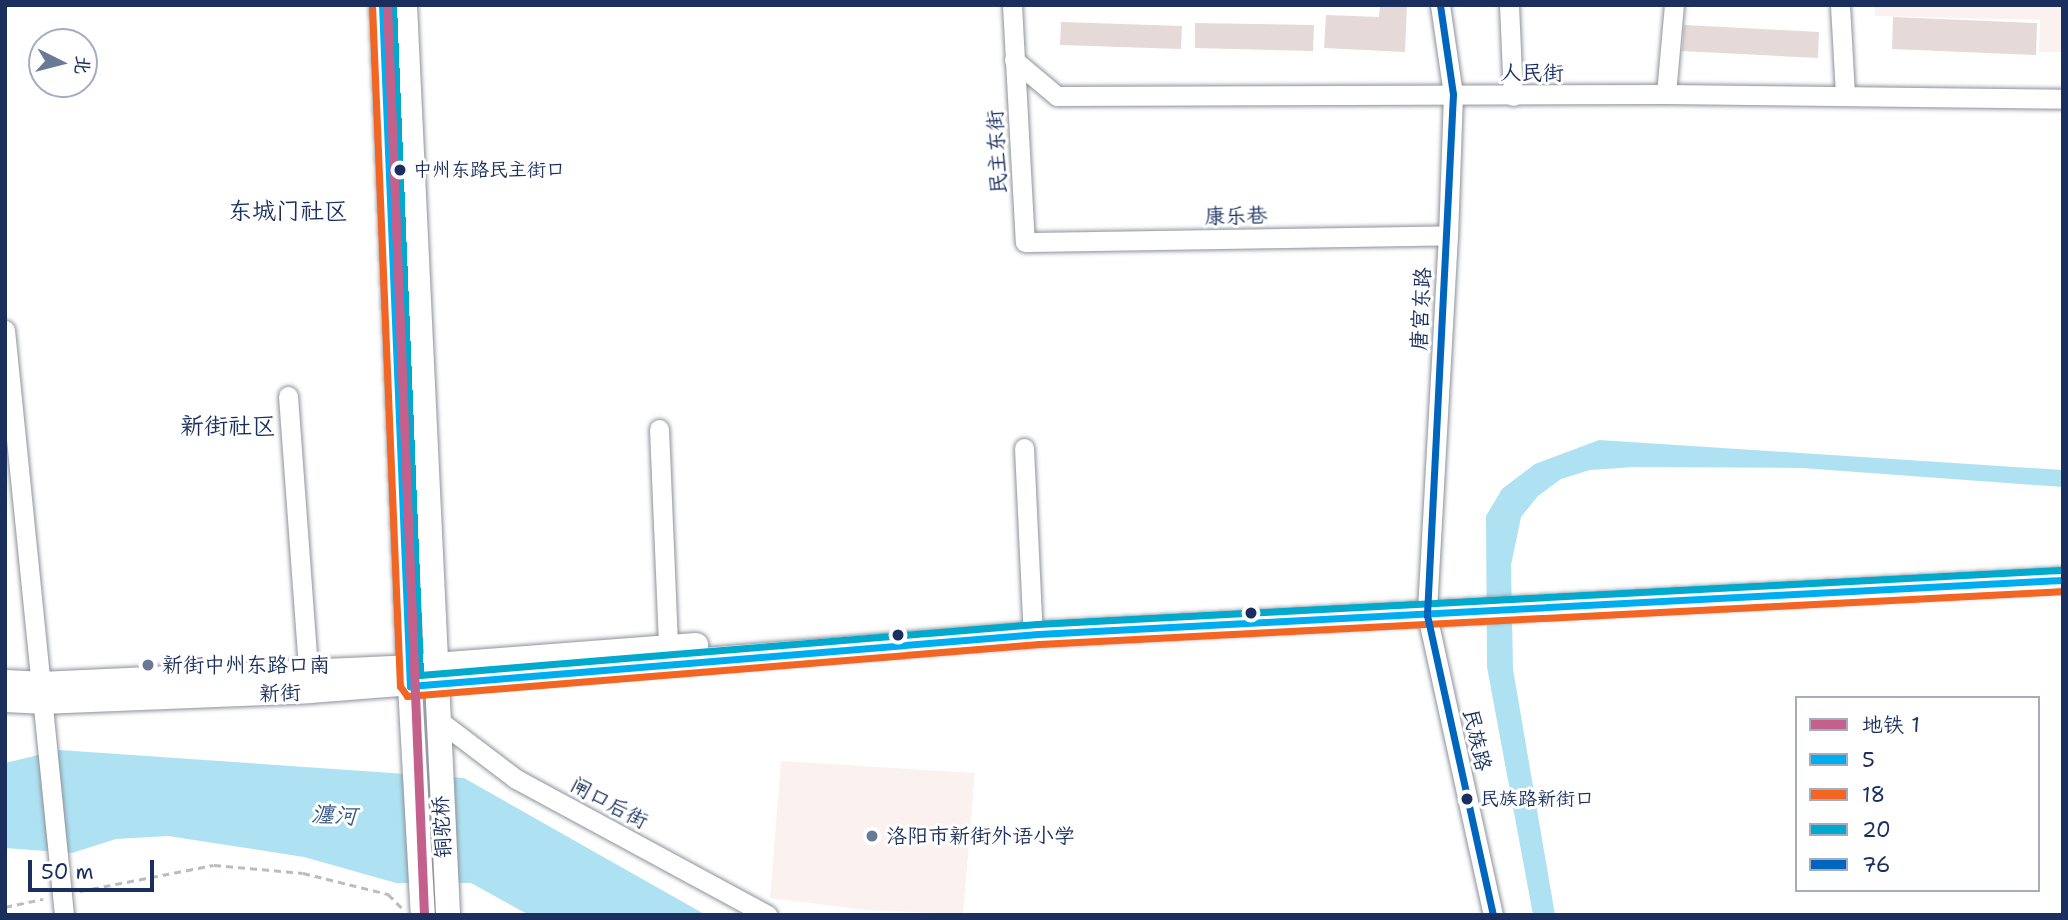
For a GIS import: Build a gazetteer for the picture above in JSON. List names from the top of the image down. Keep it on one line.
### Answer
{"streets":{"main road":["新街","铜驼桥"],"street":["人民街","民主东街","康乐巷","唐宫东路","民族路","闸口后街"]},"crossings":[["人民街","民主东街"],["人民街","唐宫东路"],["民主东街","康乐巷"],["康乐巷","唐宫东路"],["唐宫东路","新街"],["唐宫东路","民族路"],["新街","民族路"],["闸口后街","铜驼桥"]],"districts":["东城门社区","新街社区"],"water":["瀍河"],"places":["中州东路民主街口","新街中州东路口南","民族路新街口","洛阳市新街外语小学"],"lines":["metro line 1","transit line 5","transit line 18","transit line 20","transit line 76"],"legend":["地铁 1","5","18","20","76"],"scale_bar":"50 m","north":"right"}
